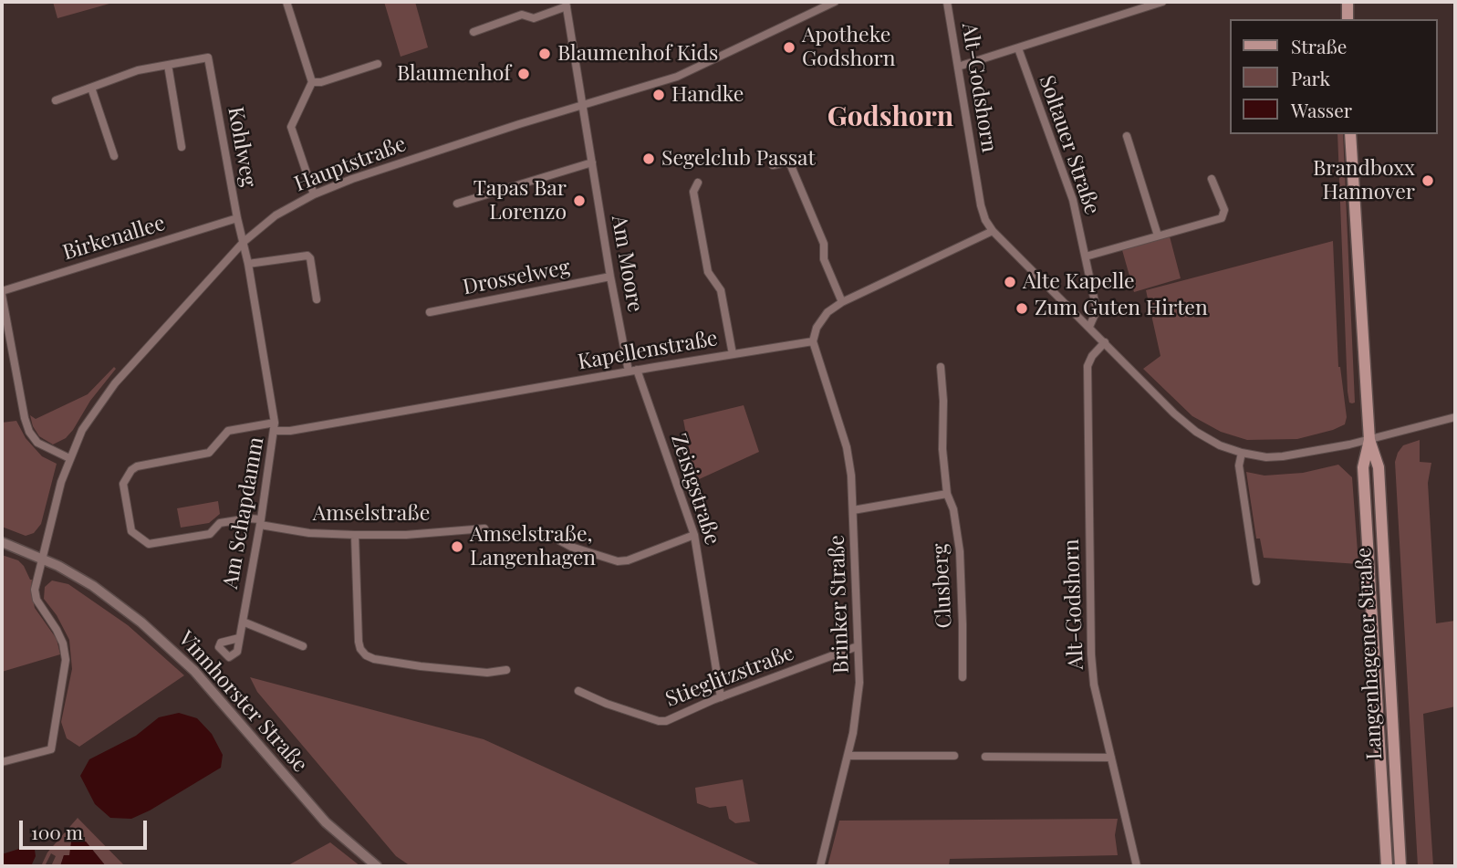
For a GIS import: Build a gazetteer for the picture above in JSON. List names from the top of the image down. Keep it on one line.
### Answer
{"streets":{"main road":["Langenhagener Straße"],"street":["Alt-Godshorn","Soltauer Straße","Kohlweg","Hauptstraße","Birkenallee","Am Moore","Drosselweg","Kapellenstraße","Zeisigstraße","Am Schapdamm","Amselstraße","Clusberg","Brinker Straße","Stieglitzstraße","Vinnhorster Straße"]},"crossings":[["Alt-Godshorn","Soltauer Straße"],["Alt-Godshorn","Langenhagener Straße"],["Kohlweg","Hauptstraße"],["Kohlweg","Birkenallee"],["Kohlweg","Am Schapdamm"],["Hauptstraße","Am Moore"],["Hauptstraße","Am Schapdamm"],["Hauptstraße","Vinnhorster Straße"],["Am Moore","Drosselweg"],["Am Moore","Kapellenstraße"],["Kapellenstraße","Zeisigstraße"],["Kapellenstraße","Am Schapdamm"],["Kapellenstraße","Amselstraße"],["Kapellenstraße","Brinker Straße"],["Zeisigstraße","Stieglitzstraße"],["Am Schapdamm","Amselstraße"],["Brinker Straße","Stieglitzstraße"]],"districts":["Godshorn"],"places":["Apotheke Godshorn","Blaumenhof Kids","Blaumenhof","Handke","Segelclub Passat","Brandboxx Hannover","Tapas Bar Lorenzo","Alte Kapelle","Zum Guten Hirten","Amselstraße, Langenhagen"],"legend":["Straße","Park","Wasser"],"scale_bar":"100 m"}
